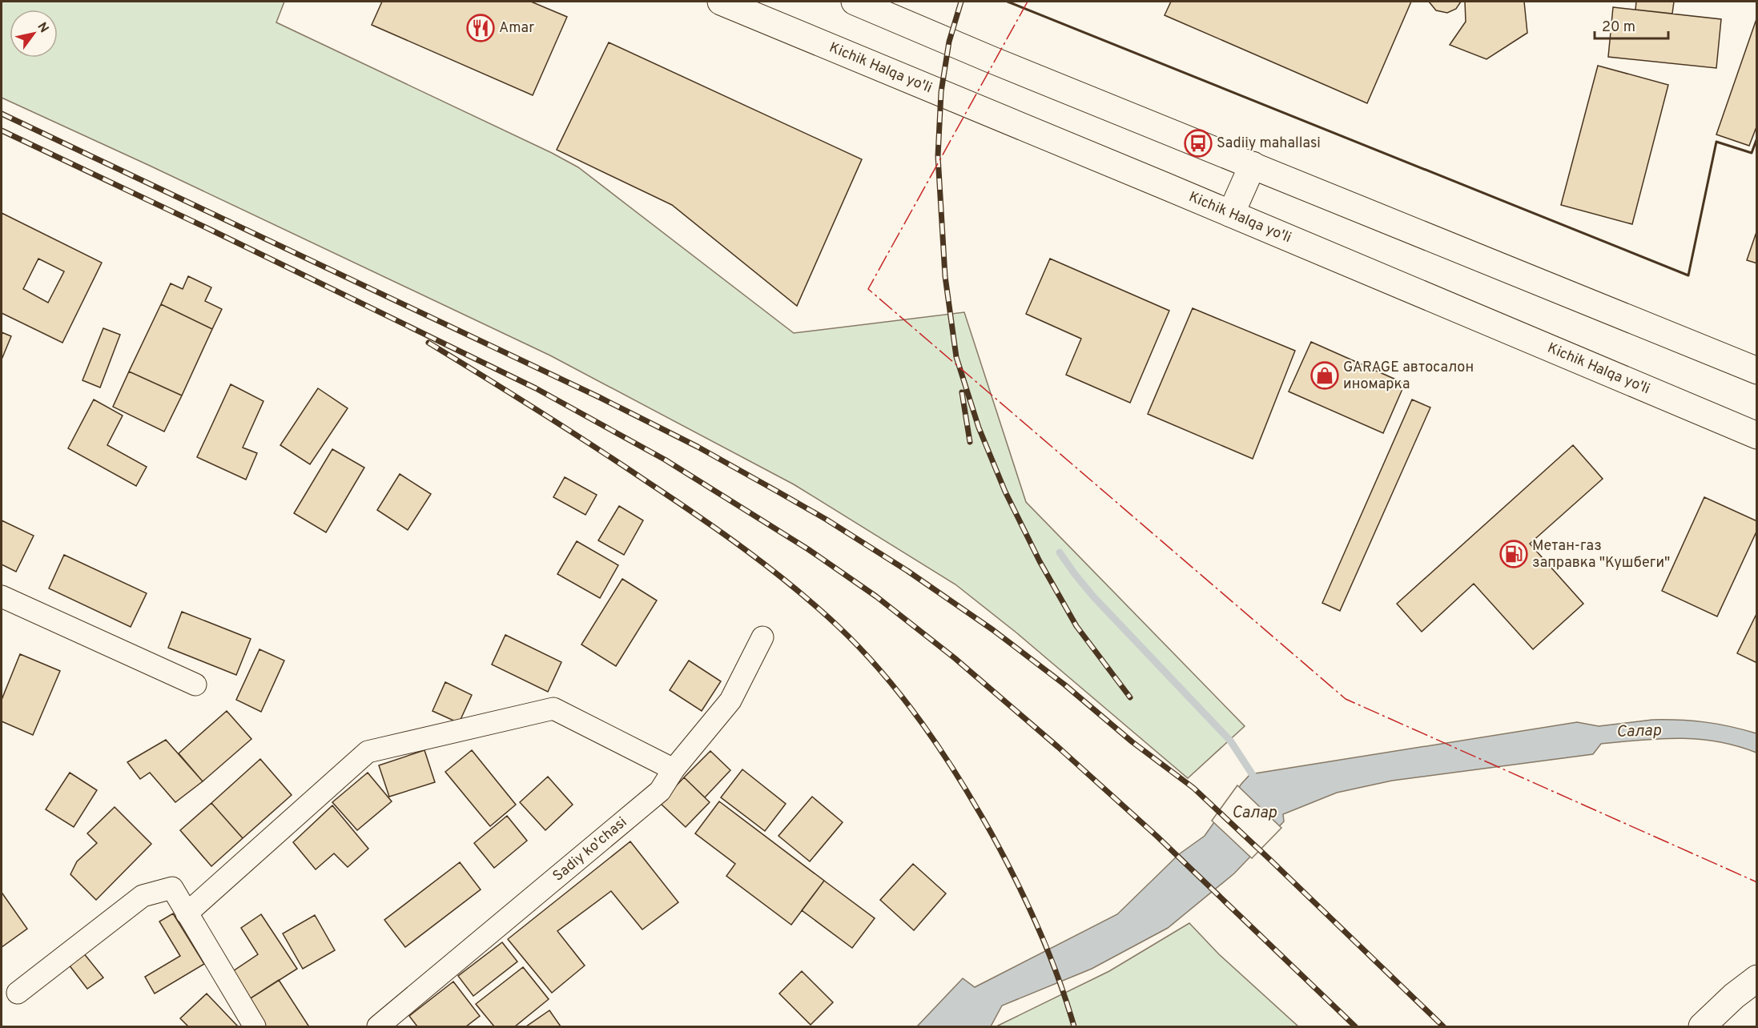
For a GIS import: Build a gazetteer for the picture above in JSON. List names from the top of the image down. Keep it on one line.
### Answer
{"streets":{"highway":["Kichik Halqa yo'li"],"street":["Sadiy ko'chasi"]},"water":["Салар"],"places":{"restaurant":["Amar"],"bus stop":["Sadiiy mahallasi"],"shop":["GARAGE автосалон иномарка"],"fuel station":["Метан-газ заправка \"Кушбеги\""]},"scale_bar":"20 m","north":"top right"}
